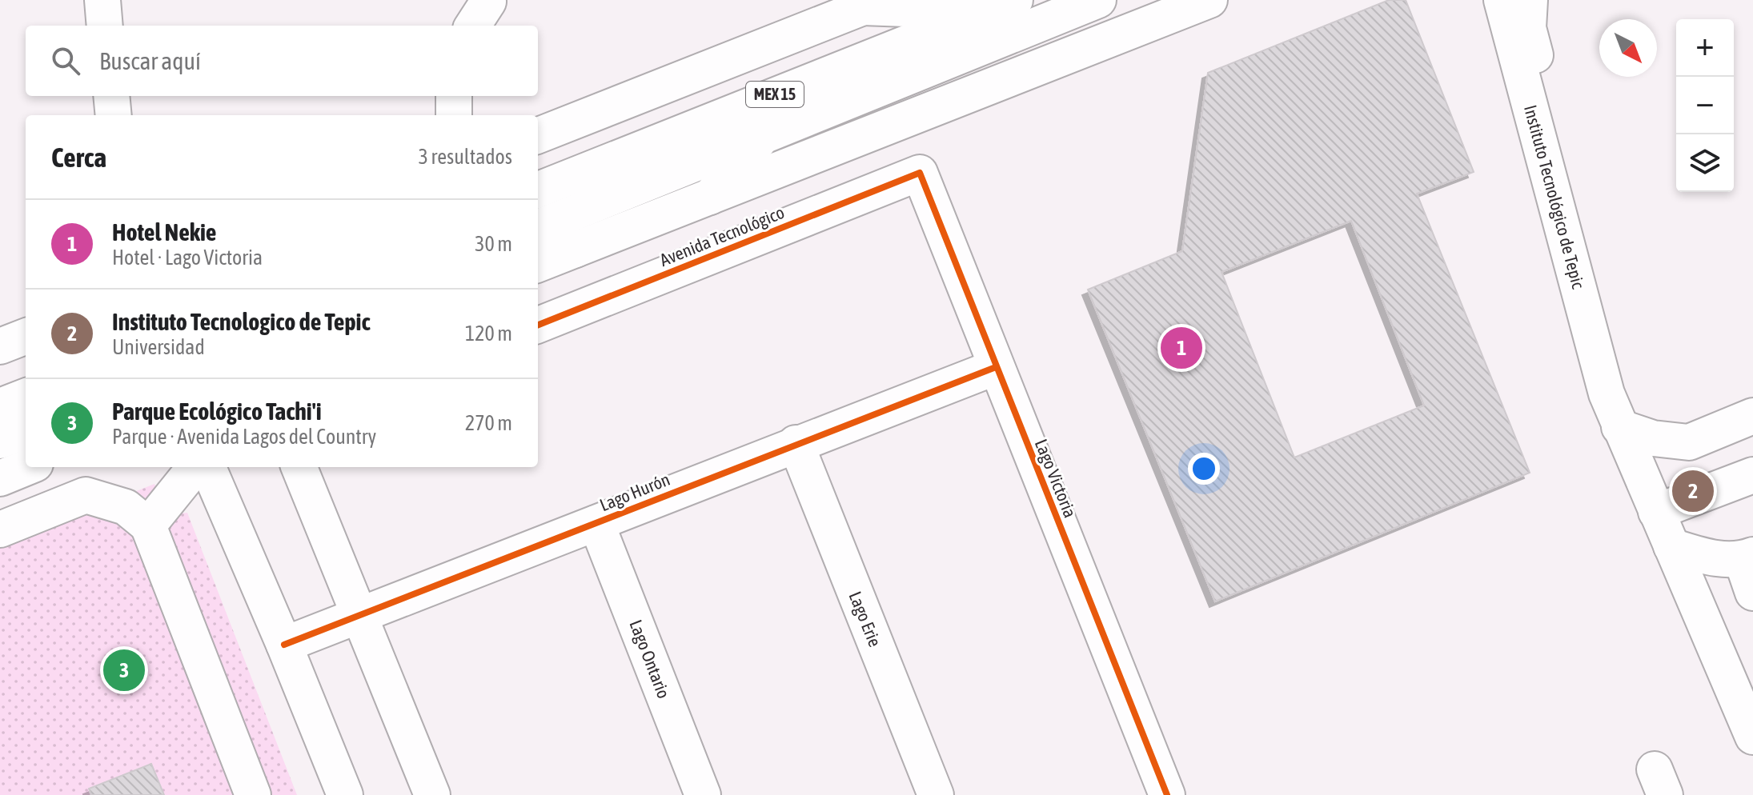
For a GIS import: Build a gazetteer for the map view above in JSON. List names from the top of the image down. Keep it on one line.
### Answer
{"streets":{"main road":["MEX 15","Instituto Tecnológico de Tepic","Avenida Tecnológico","Lago Victoria","Lago Hurón","Lago Erie","Lago Ontario"]},"crossings":[["Avenida Tecnológico","Lago Victoria"],["Lago Victoria","Lago Hurón"],["Lago Hurón","Lago Erie"],["Lago Hurón","Lago Ontario"]],"north":"bottom right","page":{"map_buttons":["+","−"],"search":"Buscar aquí","heading":["Cerca","3 resultados"],"list":[{"mark":"1","name":"Hotel Nekie","note":"Hotel · Lago Victoria","value":"30 m"},{"mark":"2","name":"Instituto Tecnologico de Tepic","note":"Universidad","value":"120 m"},{"mark":"3","name":"Parque Ecológico Tachi'i","note":"Parque · Avenida Lagos del Country","value":"270 m"}],"pins":["1","2","3"]}}
